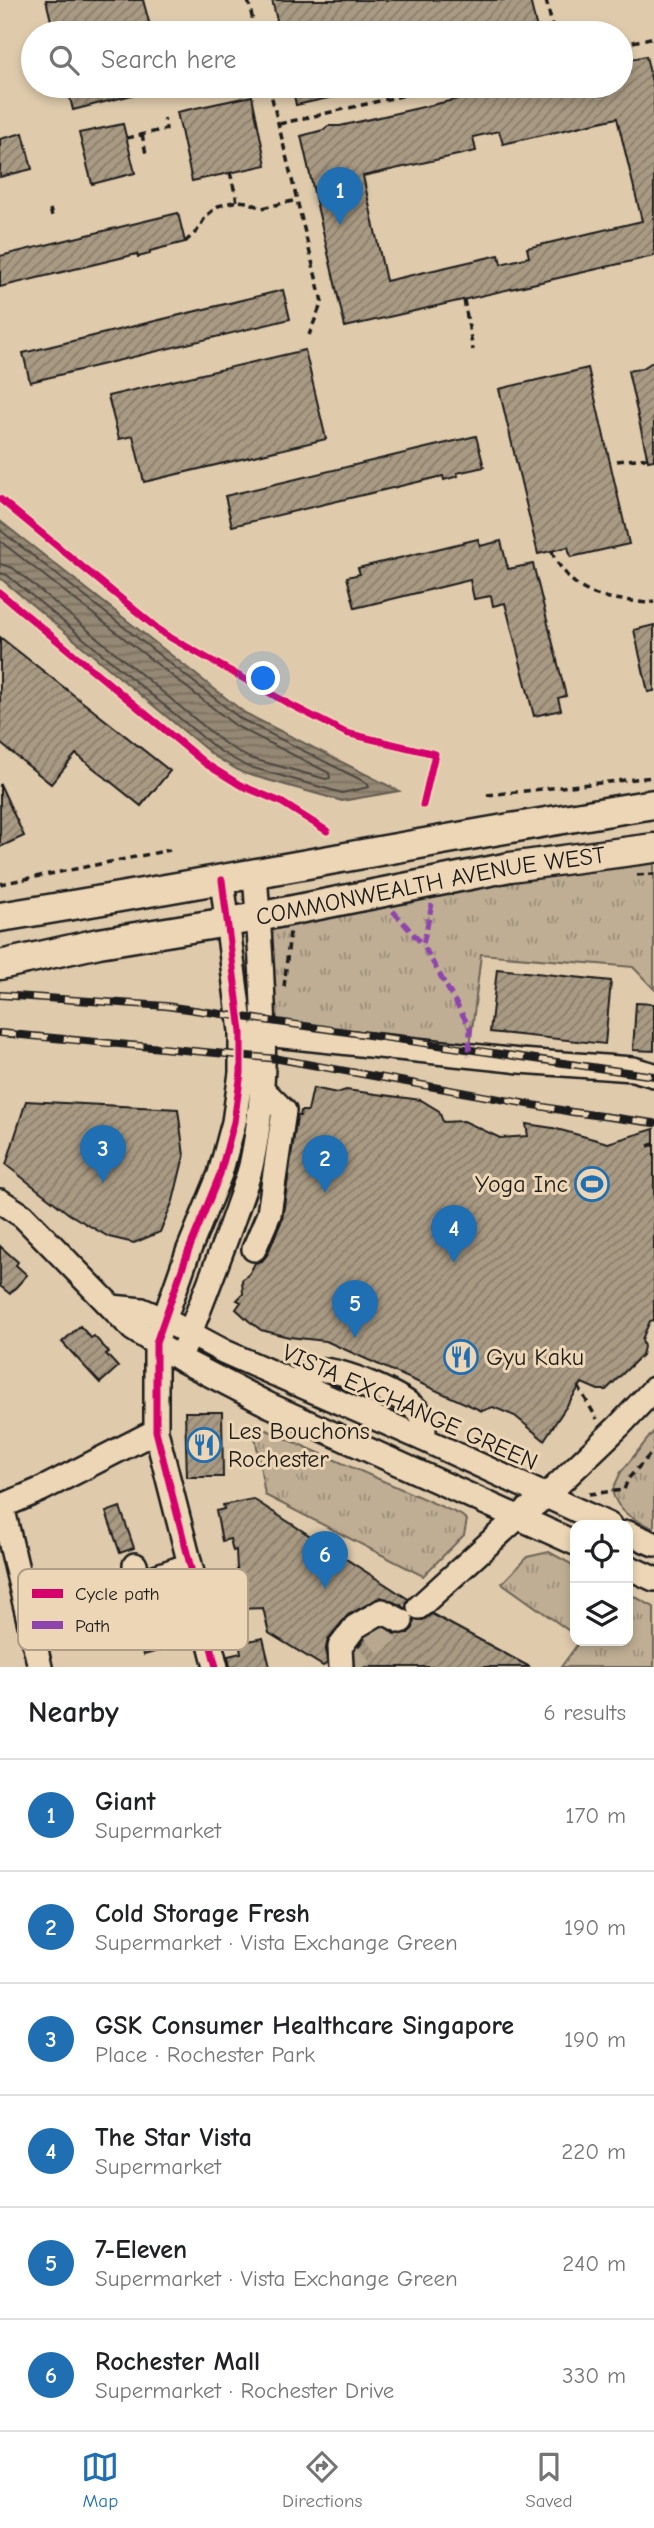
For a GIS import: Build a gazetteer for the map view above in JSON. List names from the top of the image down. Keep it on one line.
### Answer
{"streets":{"main road":["COMMONWEALTH AVENUE WEST"],"street":["VISTA EXCHANGE GREEN"]},"places":{"sports":["Yoga Inc"],"restaurant":["Gyu Kaku","Les Bouchons Rochester"]},"legend":["Cycle path","Path"],"page":{"search":"Search here","pins":["1","3","2","4","5","6"],"heading":["Nearby","6 results"],"list":[{"mark":"1","name":"Giant","note":"Supermarket","value":"170 m"},{"mark":"2","name":"Cold Storage Fresh","note":"Supermarket · Vista Exchange Green","value":"190 m"},{"mark":"3","name":"GSK Consumer Healthcare Singapore","note":"Place · Rochester Park","value":"190 m"},{"mark":"4","name":"The Star Vista","note":"Supermarket","value":"220 m"},{"mark":"5","name":"7-Eleven","note":"Supermarket · Vista Exchange Green","value":"240 m"},{"mark":"6","name":"Rochester Mall","note":"Supermarket · Rochester Drive","value":"330 m"}],"nav":["Map","Directions","Saved"]}}
